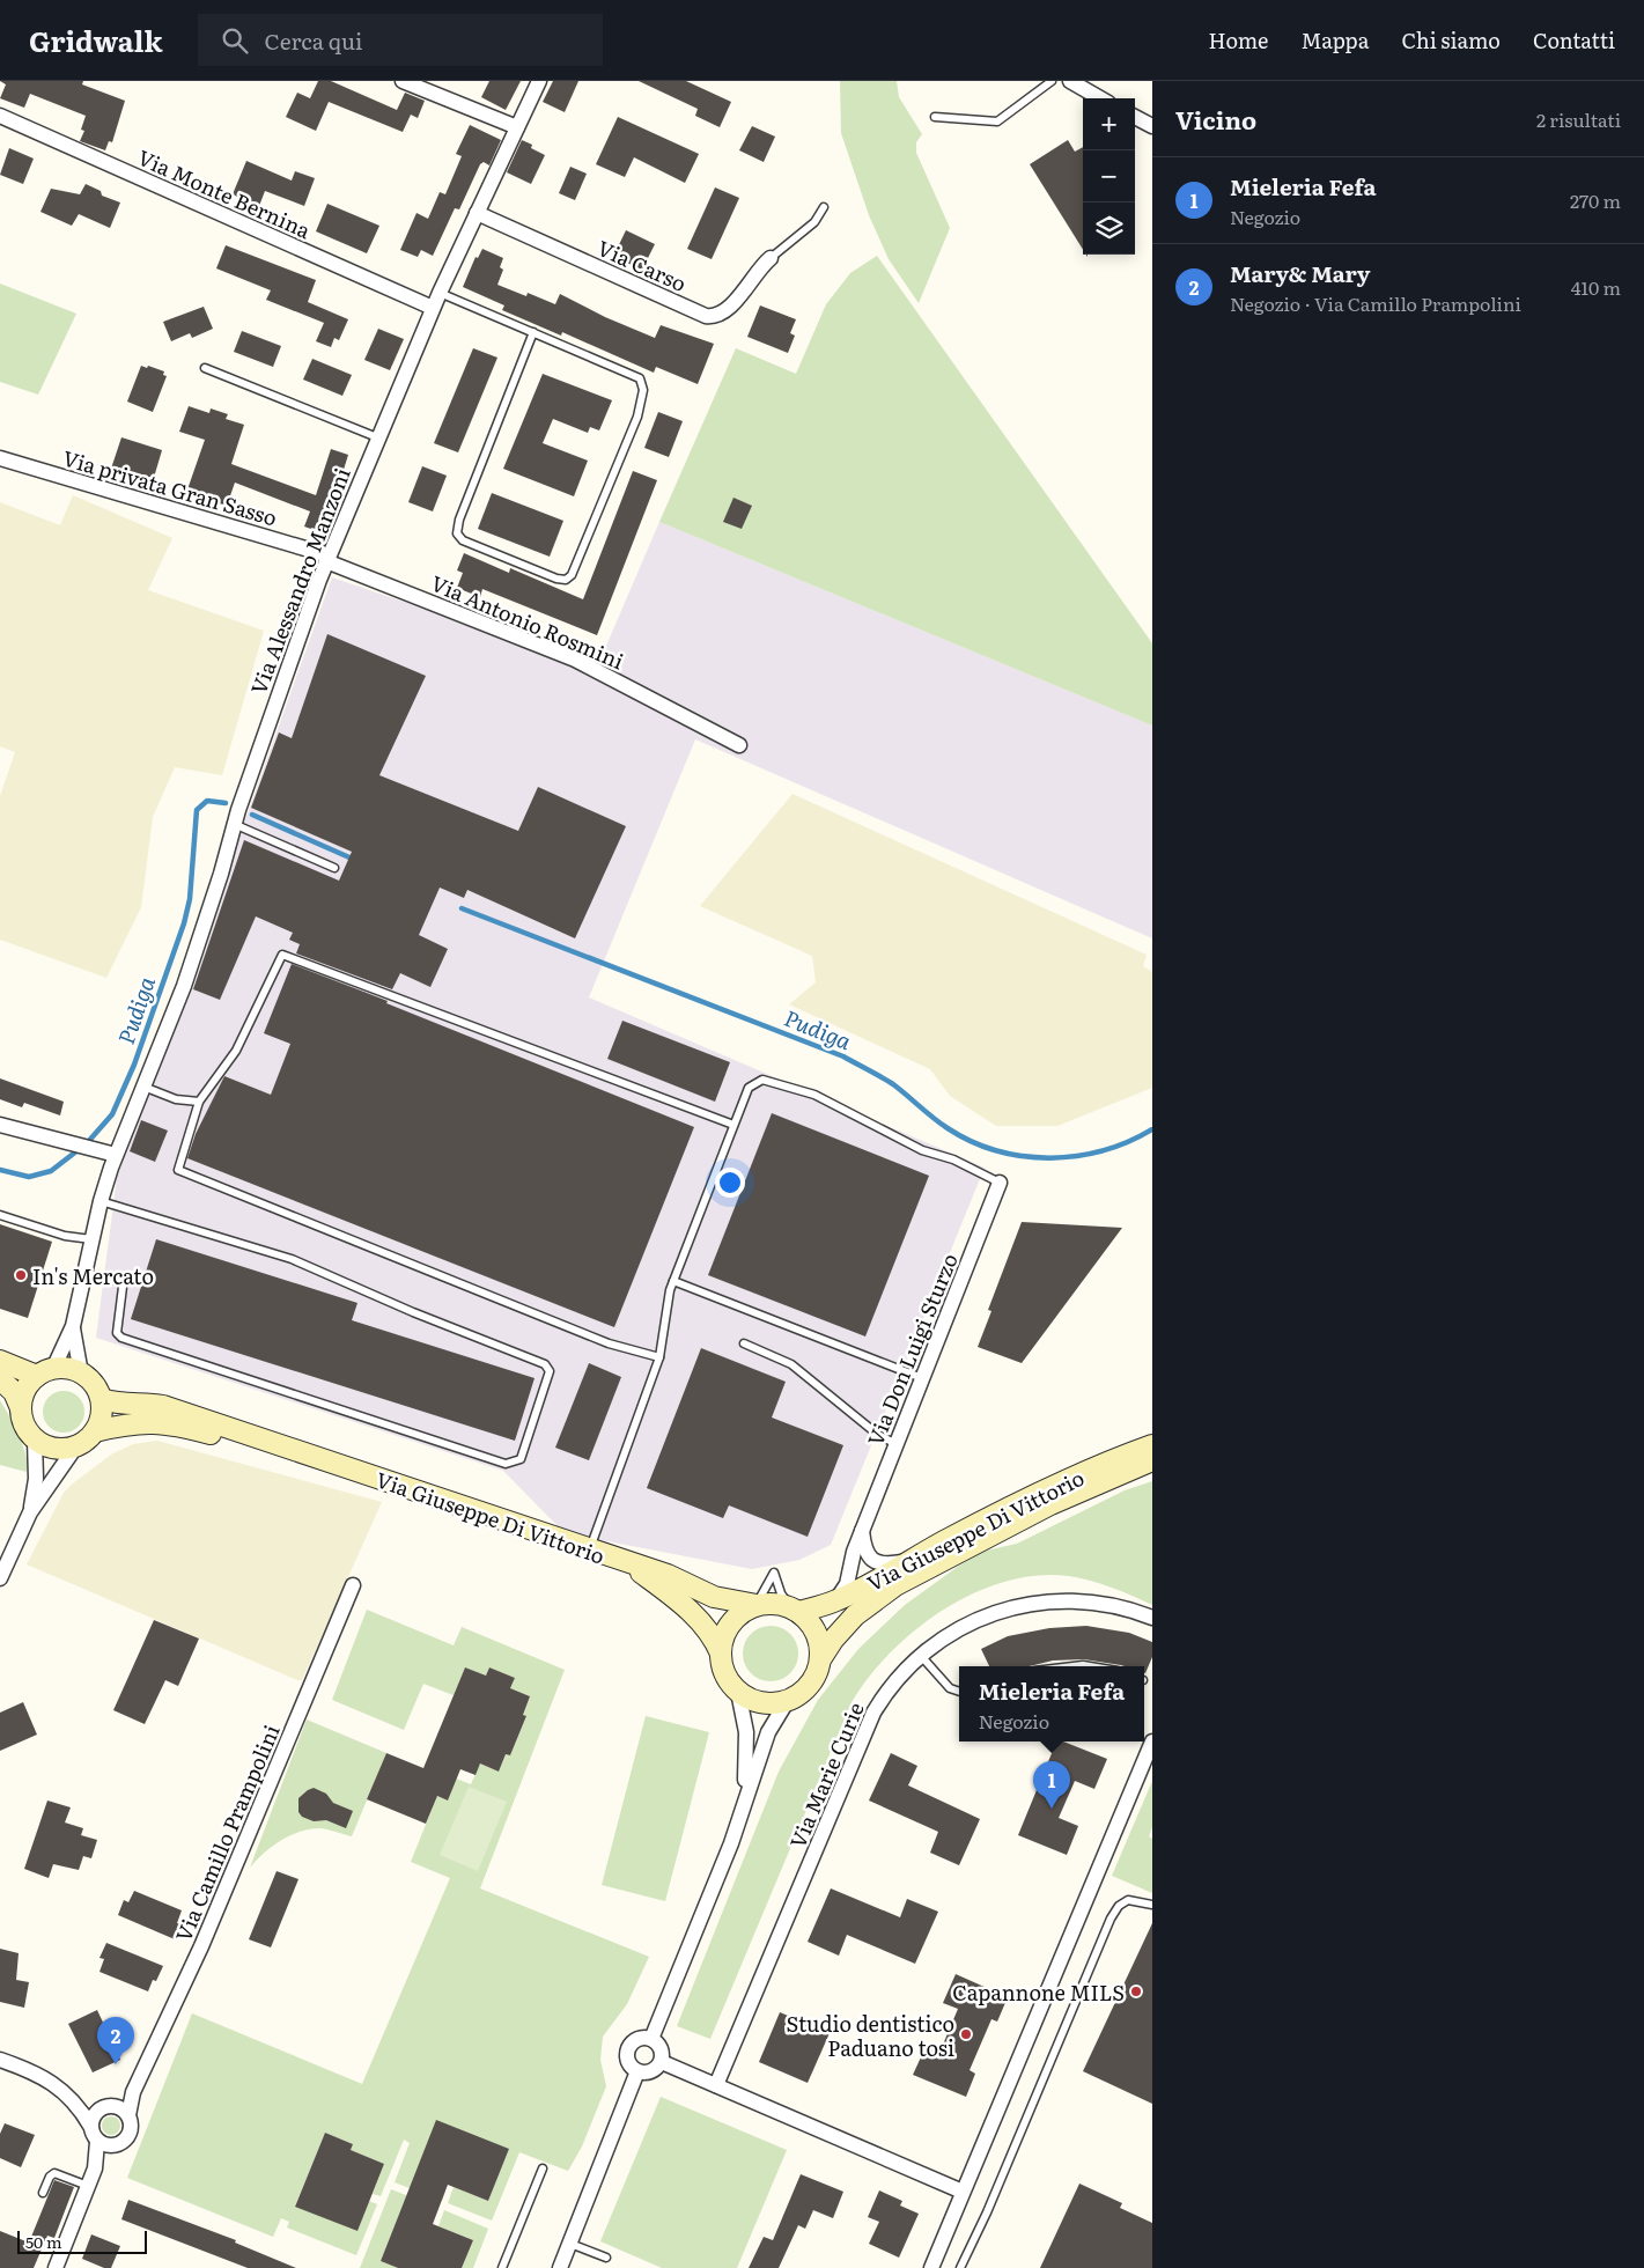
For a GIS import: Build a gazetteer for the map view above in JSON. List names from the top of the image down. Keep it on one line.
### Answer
{"streets":{"street":["Via Monte Bernina","Via Carso","Via privata Gran Sasso","Via Alessandro Manzoni","Via Antonio Rosmini","Via Don Luigi Sturzo","Via Giuseppe Di Vittorio","Via Marie Curie","Via Camillo Prampolini"]},"crossings":[["Via Monte Bernina","Via Alessandro Manzoni"],["Via Carso","Via Alessandro Manzoni"],["Via privata Gran Sasso","Via Alessandro Manzoni"],["Via privata Gran Sasso","Via Antonio Rosmini"],["Via Alessandro Manzoni","Via Antonio Rosmini"],["Via Don Luigi Sturzo","Via Giuseppe Di Vittorio"]],"water":["Pudiga"],"places":["In's Mercato","Capannone MILS","Studio dentistico Paduano tosi"],"scale_bar":"50 m","page":{"header":"Gridwalk","search":"Cerca qui","nav":["Home","Mappa","Chi siamo","Contatti"],"heading":["Vicino","2 risultati"],"map_buttons":["+","−"],"list":[{"mark":"1","name":"Mieleria Fefa","note":"Negozio","value":"270 m"},{"mark":"2","name":"Mary& Mary","note":"Negozio · Via Camillo Prampolini","value":"410 m"}],"popup":["Mieleria Fefa","Negozio"],"pins":["1","2"],"scale":"50 m"}}
